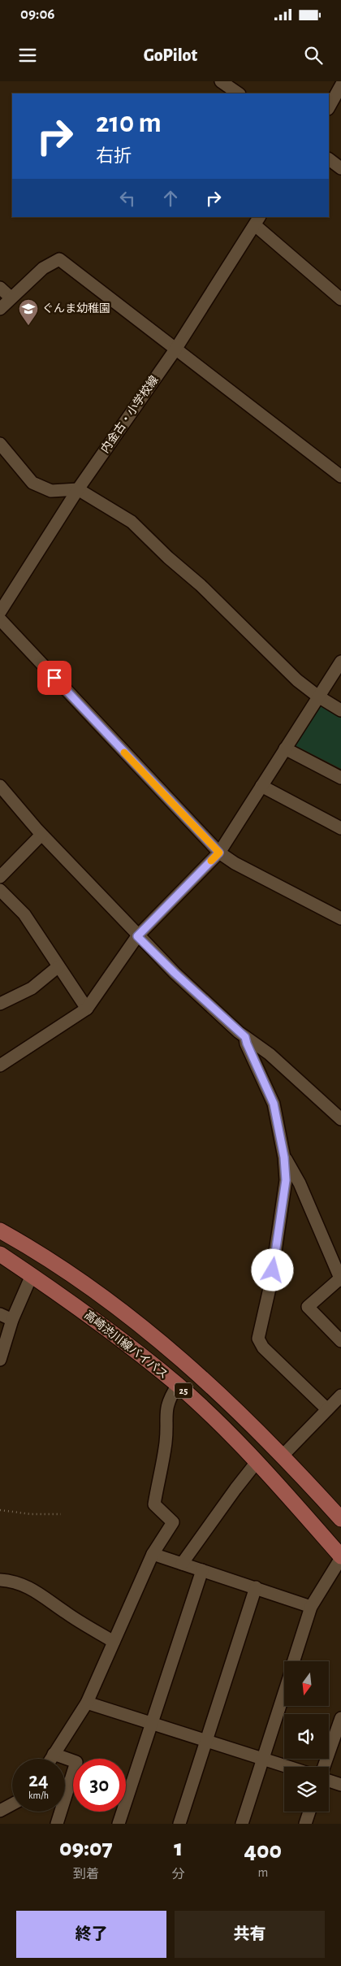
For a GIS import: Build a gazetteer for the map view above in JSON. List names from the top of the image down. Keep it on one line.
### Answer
{"streets":{"main road":["高崎渋川線バイパス","25"],"street":["内金古・小学校線"]},"places":{"school or university":["ぐんま幼稚園"]},"north":"bottom","page":{"status":"09:06","header":"GoPilot","turn":["210 m","右折"],"speed":"24 km/h","limit":"30","eta":["09:07","到着","1","分","400","m"],"buttons":["終了","共有"]}}
